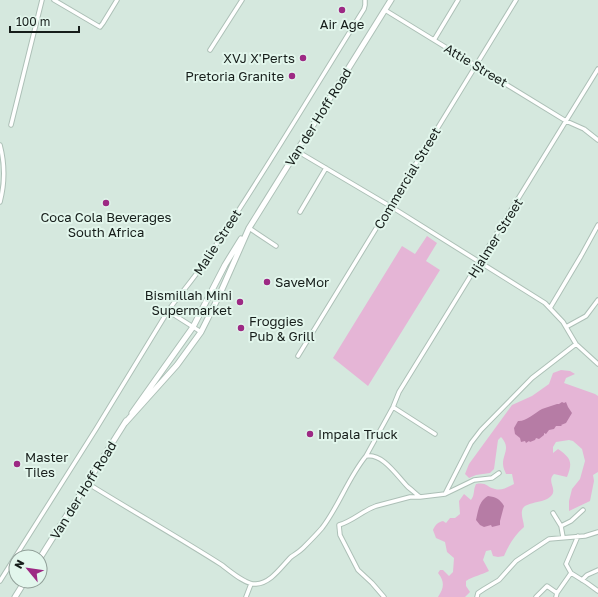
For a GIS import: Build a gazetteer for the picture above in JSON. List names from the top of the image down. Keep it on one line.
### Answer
{"streets":{"main road":["Van der Hoff Road"],"street":["Attie Street","Commercial Street","Hjalmer Street","Malie Street"]},"crossings":[["Attie Street","Van der Hoff Road"],["Attie Street","Commercial Street"],["Attie Street","Hjalmer Street"]],"places":["Air Age","XVJ X'Perts","Pretoria Granite","Coca Cola Beverages South Africa","SaveMor","Bismillah Mini Supermarket","Froggies Pub & Grill","Impala Truck","Master Tiles"],"scale_bar":"100 m","north":"top left"}
